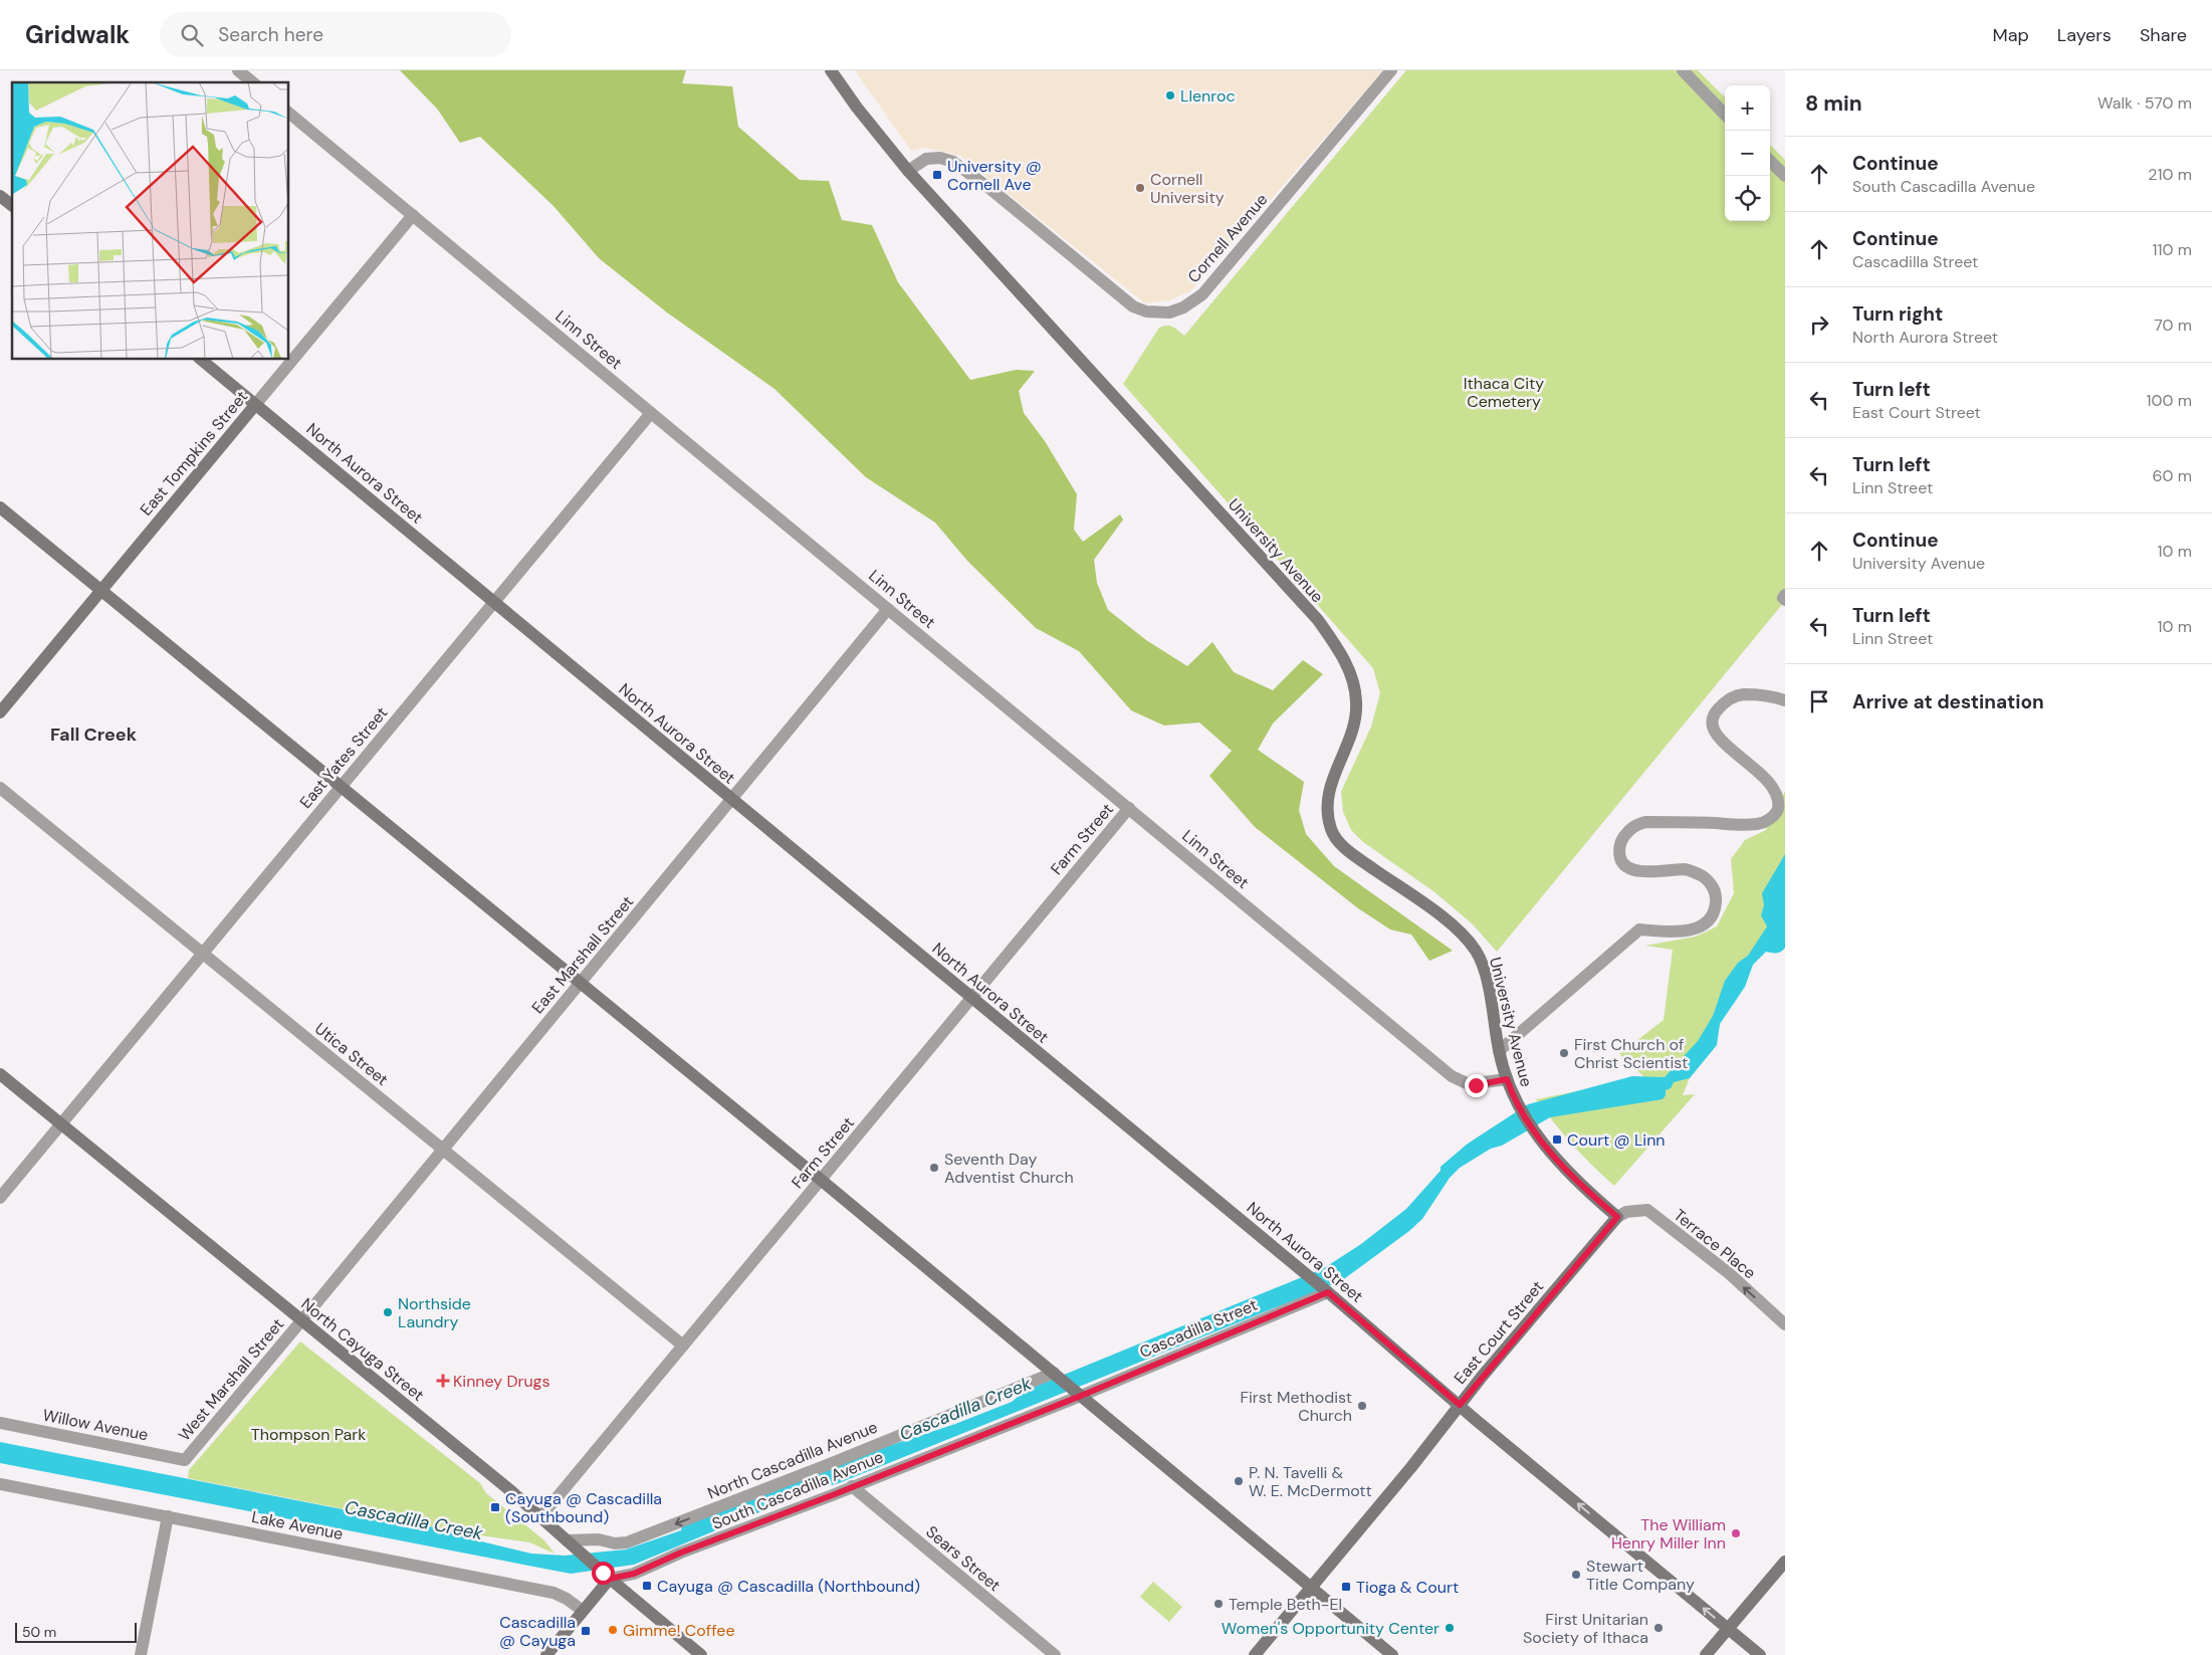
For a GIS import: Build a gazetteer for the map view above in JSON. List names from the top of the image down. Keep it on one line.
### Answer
{"streets":{"street":["Cornell Avenue","Linn Street","East Tompkins Street","North Aurora Street","University Avenue","East Yates Street","Farm Street","East Marshall Street","Utica Street","Terrace Place","Cascadilla Street","East Court Street","North Cayuga Street","West Marshall Street","Willow Avenue","North Cascadilla Avenue","South Cascadilla Avenue","Lake Avenue","Sears Street"]},"crossings":[["Cornell Avenue","University Avenue"],["Linn Street","East Tompkins Street"],["Linn Street","University Avenue"],["Linn Street","East Yates Street"],["Linn Street","Farm Street"],["Linn Street","East Marshall Street"],["East Tompkins Street","North Aurora Street"],["North Aurora Street","East Yates Street"],["North Aurora Street","Farm Street"],["North Aurora Street","East Marshall Street"],["North Aurora Street","Cascadilla Street"],["North Aurora Street","East Court Street"],["University Avenue","Terrace Place"],["University Avenue","East Court Street"],["East Yates Street","Utica Street"],["East Yates Street","North Cayuga Street"],["Farm Street","Utica Street"],["Farm Street","North Cayuga Street"],["East Marshall Street","Utica Street"],["East Marshall Street","North Cayuga Street"],["East Marshall Street","West Marshall Street"],["Terrace Place","East Court Street"],["Cascadilla Street","South Cascadilla Avenue"],["North Cayuga Street","West Marshall Street"],["North Cayuga Street","North Cascadilla Avenue"],["North Cayuga Street","South Cascadilla Avenue"],["West Marshall Street","Willow Avenue"],["South Cascadilla Avenue","Sears Street"]],"one_way":["Terrace Place","North Cascadilla Avenue"],"districts":["Fall Creek"],"water":["Cascadilla Creek"],"parks":["Ithaca City Cemetery","Thompson Park"],"places":{"other":["Llenroc","Cornell University","First Church of Christ Scientist","Seventh Day Adventist Church","Northside Laundry","First Methodist Church","P. N. Tavelli & W. E. McDermott","The William Henry Miller Inn","Stewart Title Company","Temple Beth-El","Women's Opportunity Center","First Unitarian Society of Ithaca","Gimme! Coffee"],"transit":["University @ Cornell Ave","Court @ Linn","Cayuga @ Cascadilla (Southbound)","Cayuga @ Cascadilla (Northbound)","Tioga & Court","Cascadilla @ Cayuga"],"health":["Kinney Drugs"]},"scale_bar":"50 m","page":{"header":"Gridwalk","search":"Search here","nav":["Map","Layers","Share"],"heading":["8 min","Walk · 570 m"],"map_buttons":["+","−"],"list":[["Continue","South Cascadilla Avenue","210 m"],["Continue","Cascadilla Street","110 m"],["Turn right","North Aurora Street","70 m"],["Turn left","East Court Street","100 m"],["Turn left","Linn Street","60 m"],["Continue","University Avenue","10 m"],["Turn left","Linn Street","10 m"],"Arrive at destination"],"scale":"50 m"}}
